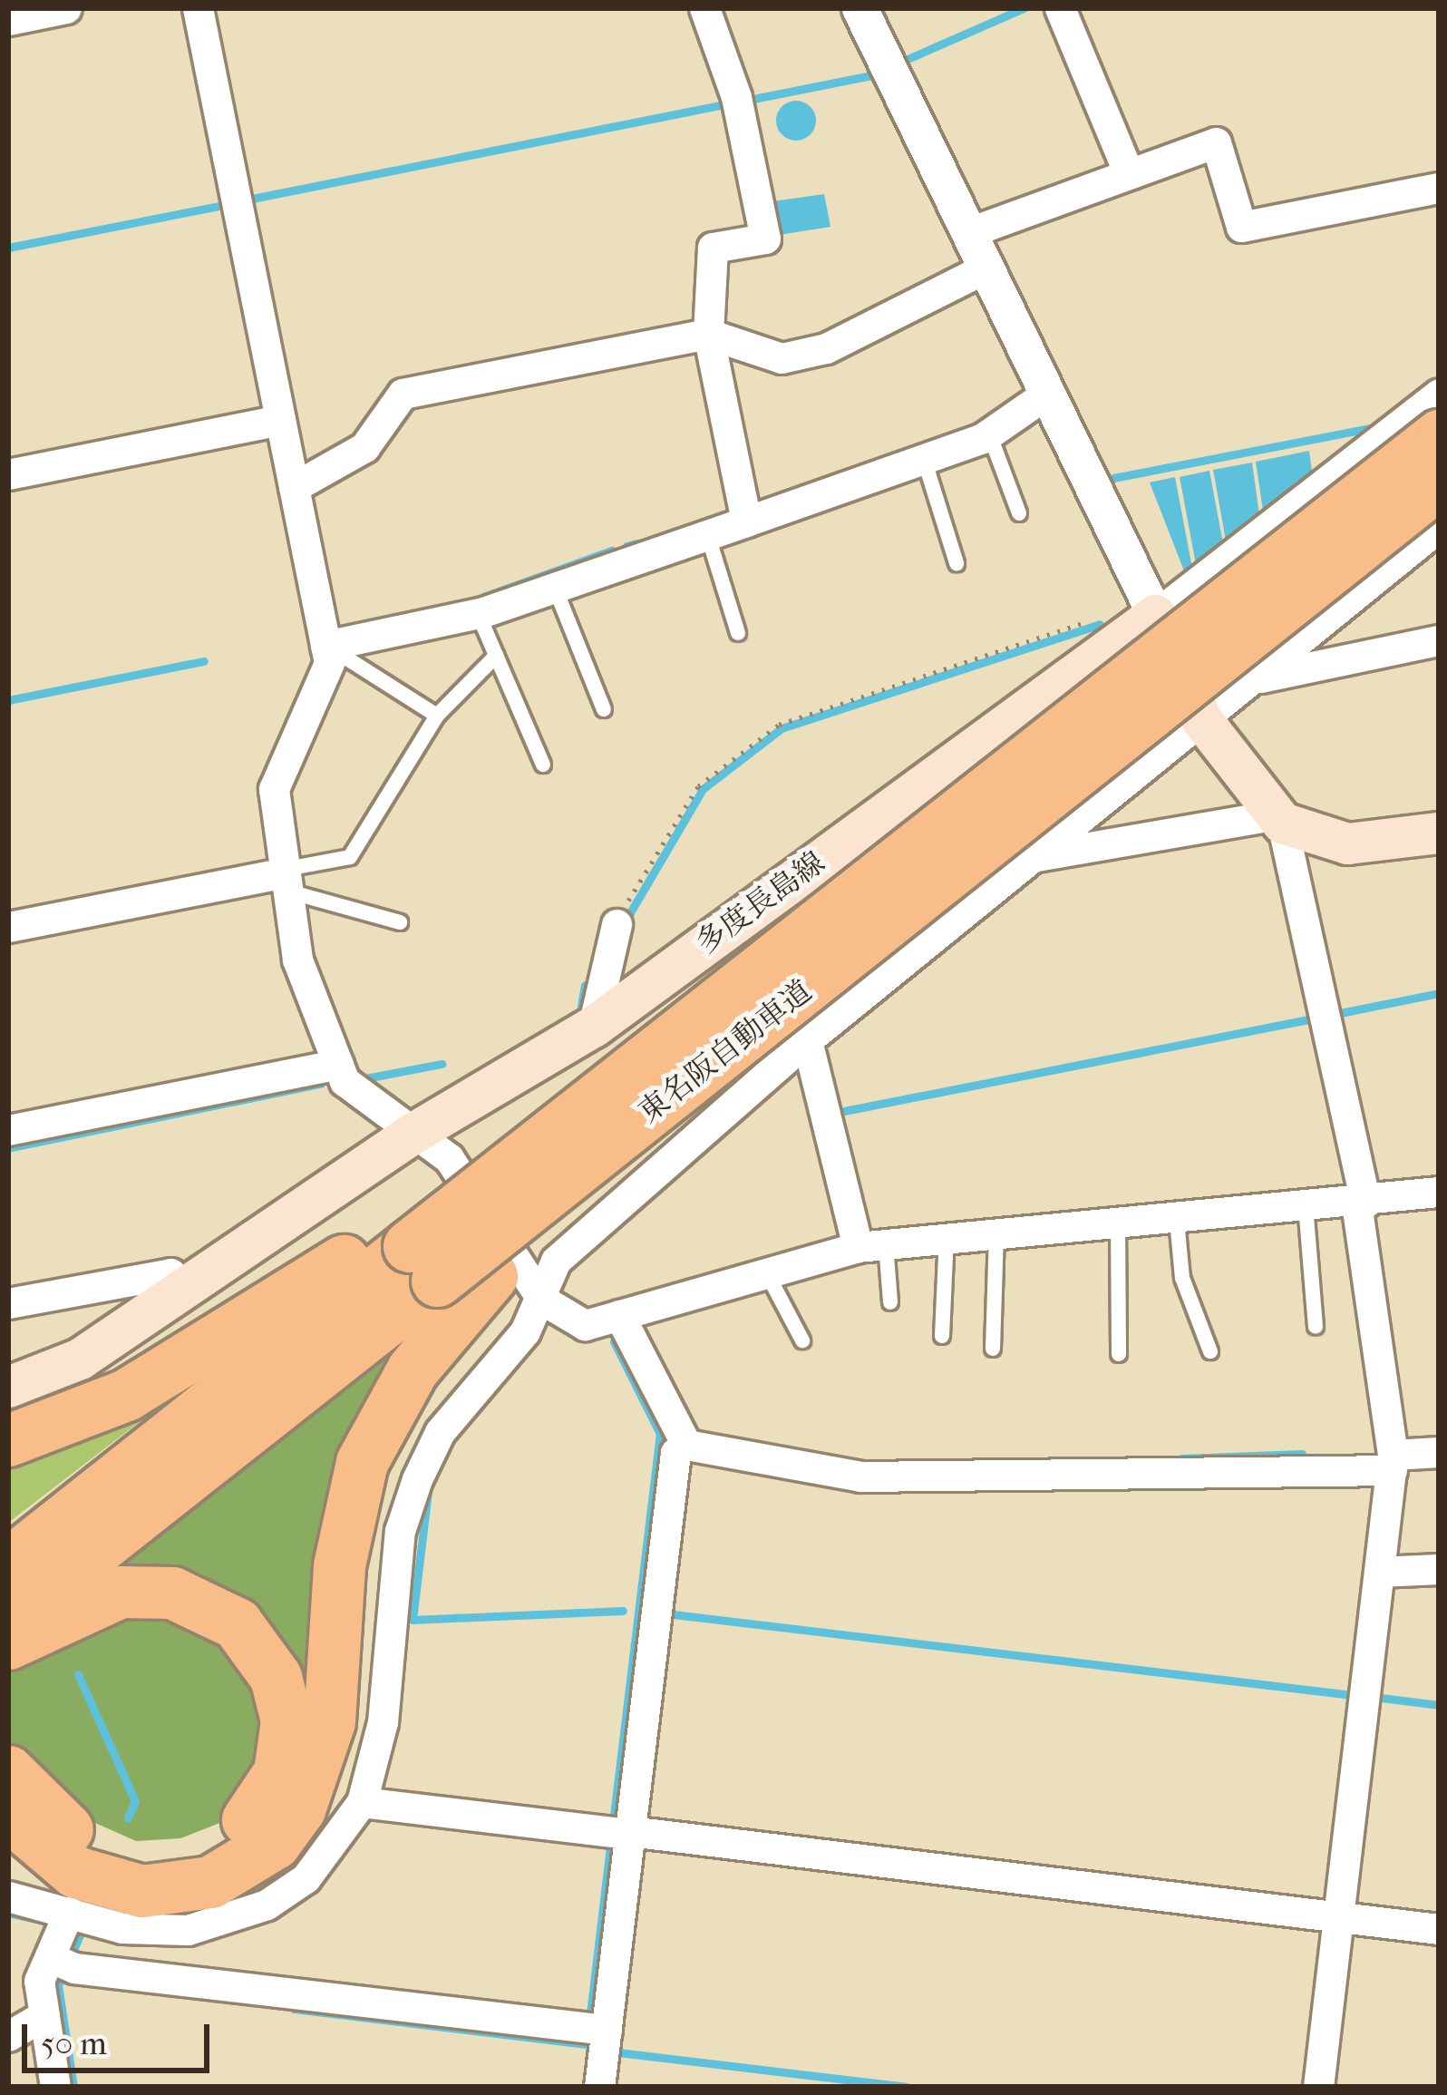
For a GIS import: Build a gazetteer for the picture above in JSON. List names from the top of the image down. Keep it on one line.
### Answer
{"streets":{"highway":["東名阪自動車道"],"main road":["多度長島線"]},"scale_bar":"50 m"}
